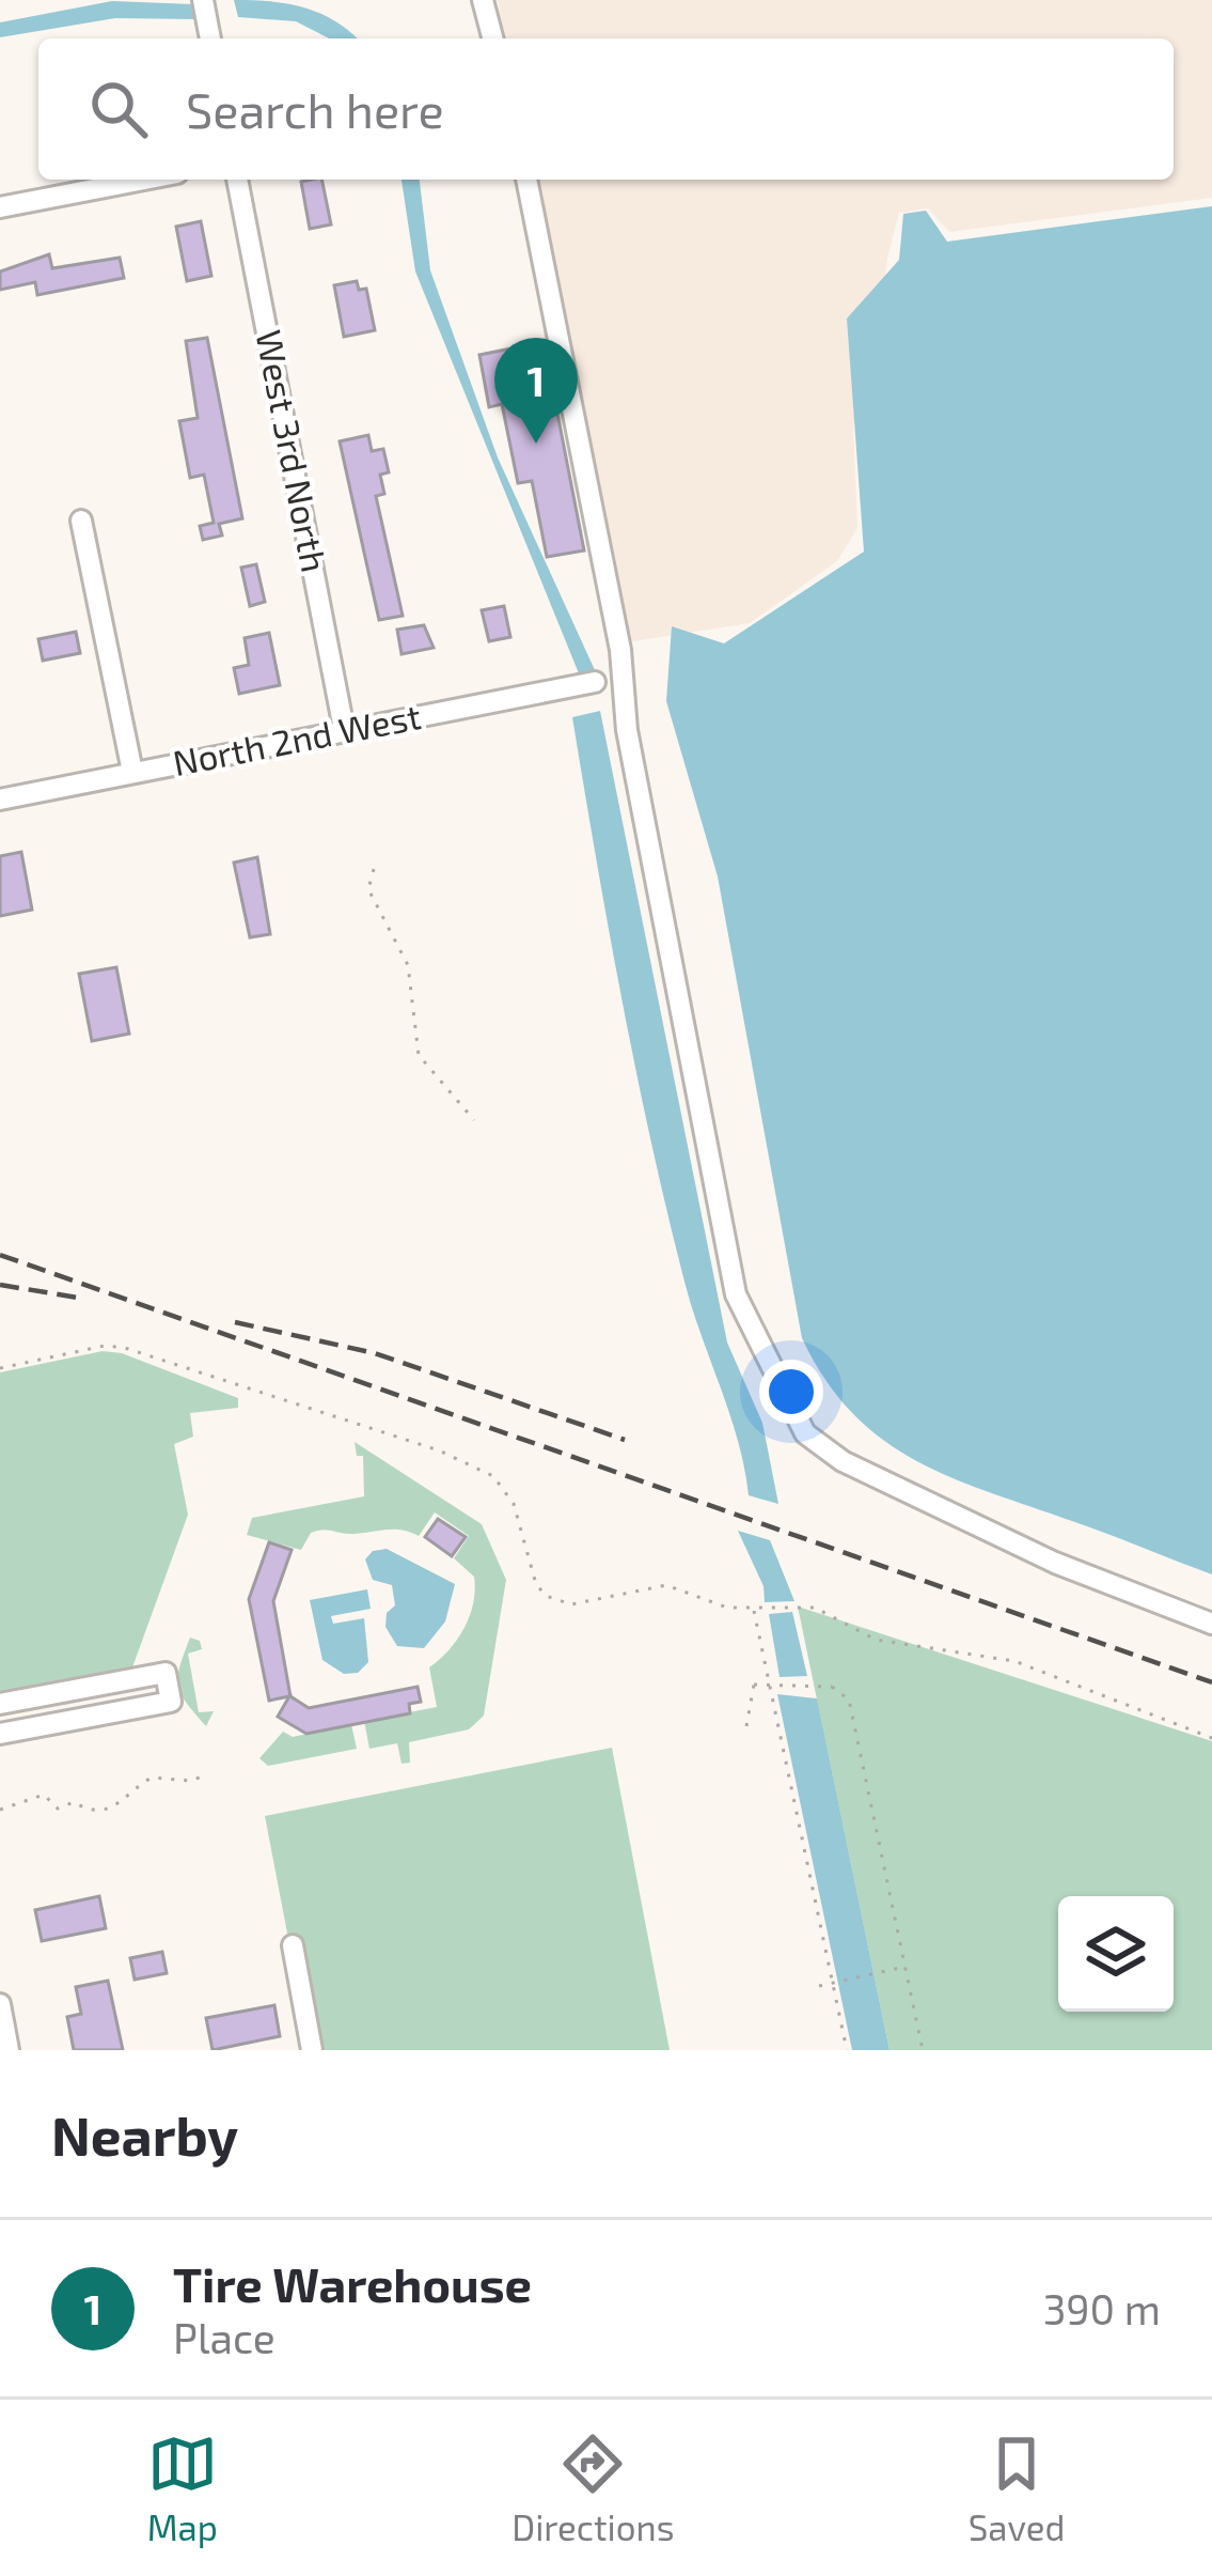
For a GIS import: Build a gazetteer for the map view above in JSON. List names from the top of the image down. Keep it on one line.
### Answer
{"streets":{"street":["West 3rd North","North 2nd West"]},"crossings":[["West 3rd North","North 2nd West"]],"page":{"search":"Search here","pins":"1","heading":"Nearby","list":[{"mark":"1","name":"Tire Warehouse","note":"Place","value":"390 m"}],"nav":["Map","Directions","Saved"]}}
